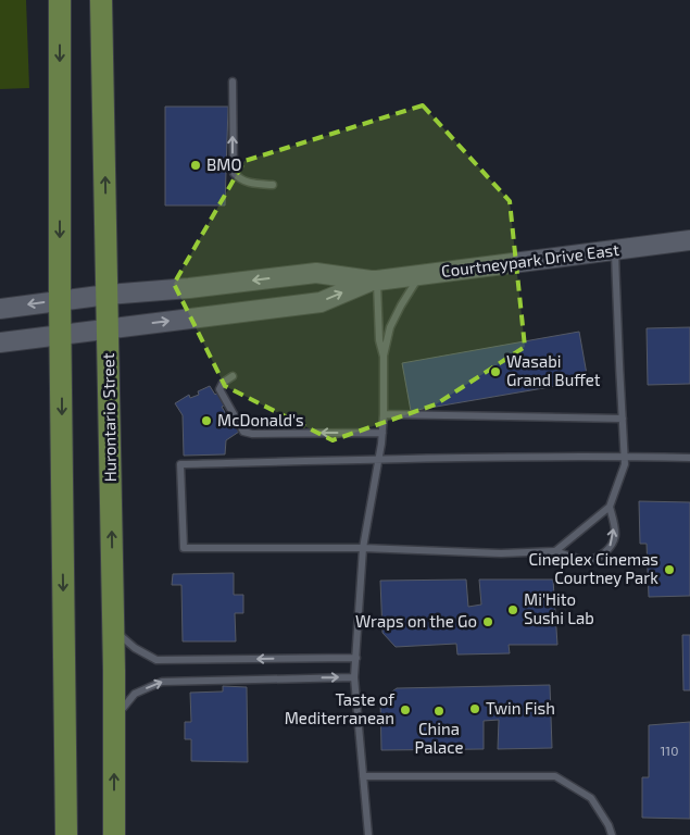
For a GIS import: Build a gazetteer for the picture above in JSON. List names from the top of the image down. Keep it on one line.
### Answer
{"streets":{"main road":["Courtneypark Drive East","Hurontario Street"]},"crossings":[["Courtneypark Drive East","Hurontario Street"]],"places":["BMO","Wasabi Grand Buffet","McDonald's","Cineplex Cinemas Courtney Park","Mi'Hito Sushi Lab","Wraps on the Go","Twin Fish","Taste of Mediterranean","China Palace"],"house_numbers":["110"]}
